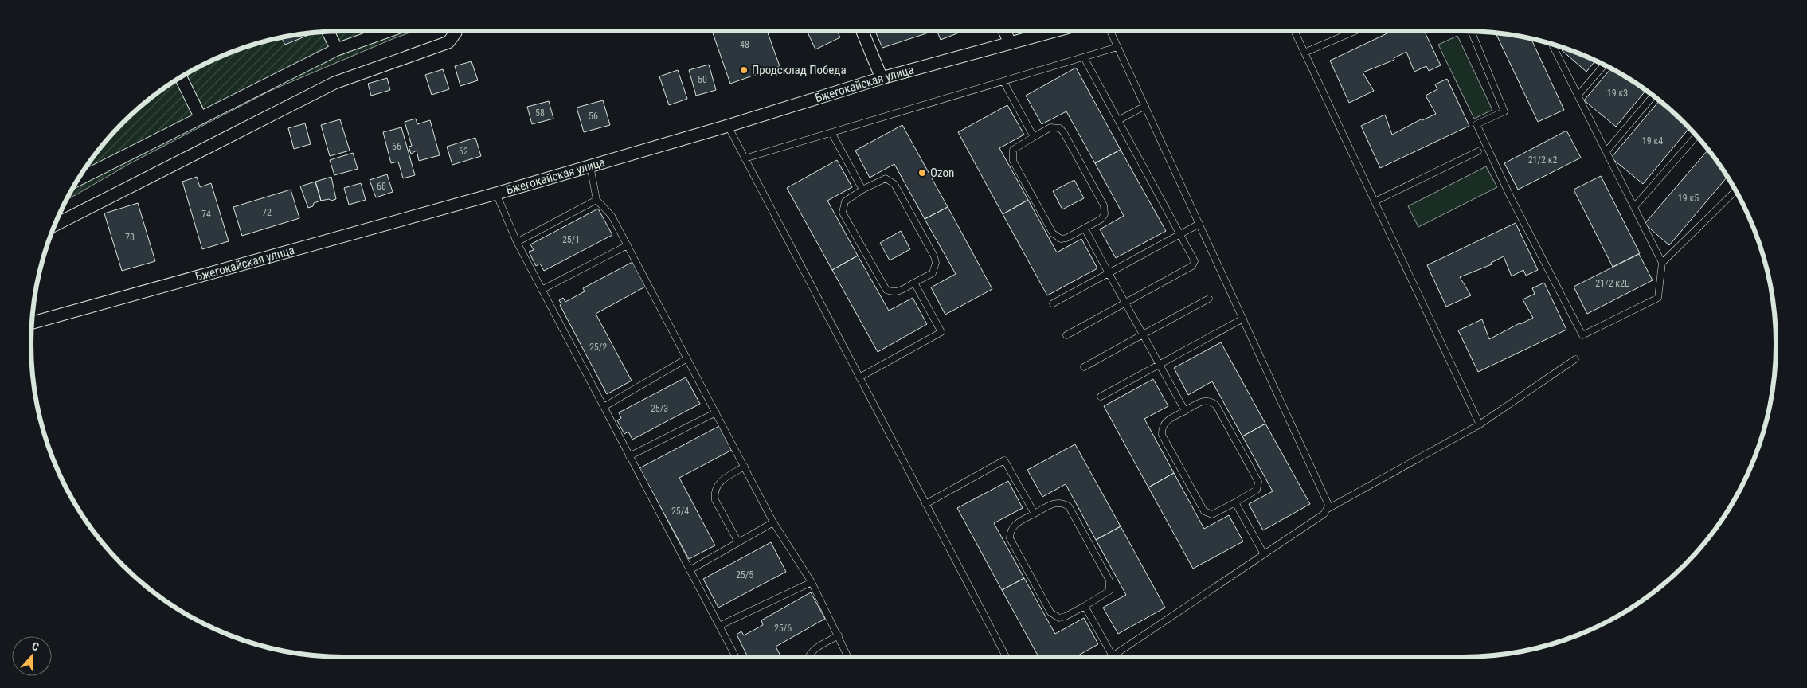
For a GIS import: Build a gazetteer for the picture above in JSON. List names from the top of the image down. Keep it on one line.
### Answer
{"streets":{"street":["Бжегокайская улица"]},"places":["Продсклад Победа","Ozon"],"house_numbers":["48","50","19 к3","58","56","19 к4","66","62","21/2 к2","68","19 к5","72","74","78","25/1","21/2 к2Б","25/2","25/3","25/4","25/5","25/6"],"north":"top"}
